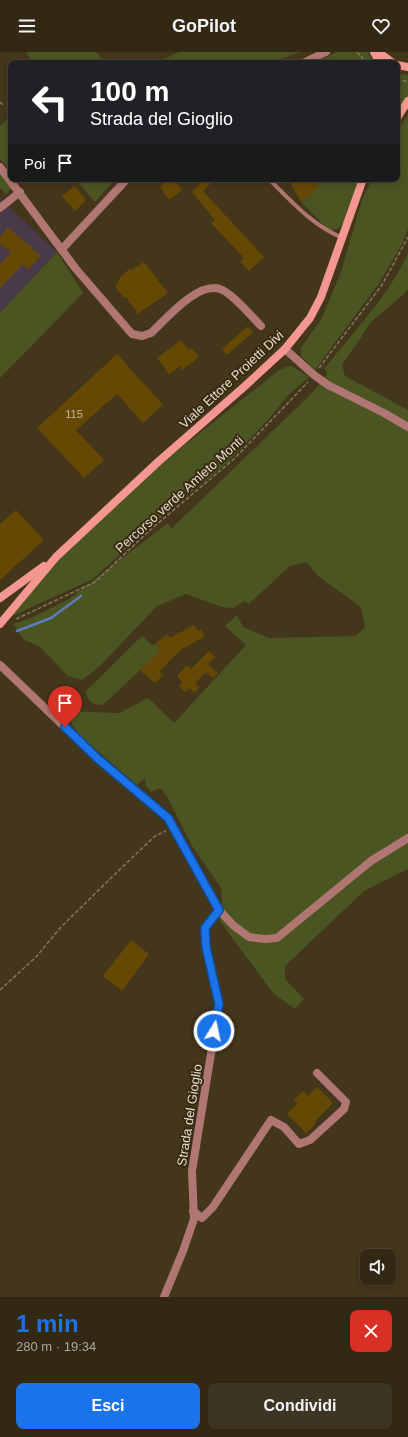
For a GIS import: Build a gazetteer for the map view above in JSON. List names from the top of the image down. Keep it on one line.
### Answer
{"streets":{"main road":["Viale Ettore Proietti Divi"],"street":["Strada del Gioglio"],"path":["Percorso verde Amleto Monti"]},"house_numbers":["115"],"page":{"header":"GoPilot","turn":["100 m","Strada del Gioglio"],"then":"Poi","heading":["1 min","280 m · 19:34"],"buttons":["Esci","Condividi"]}}
